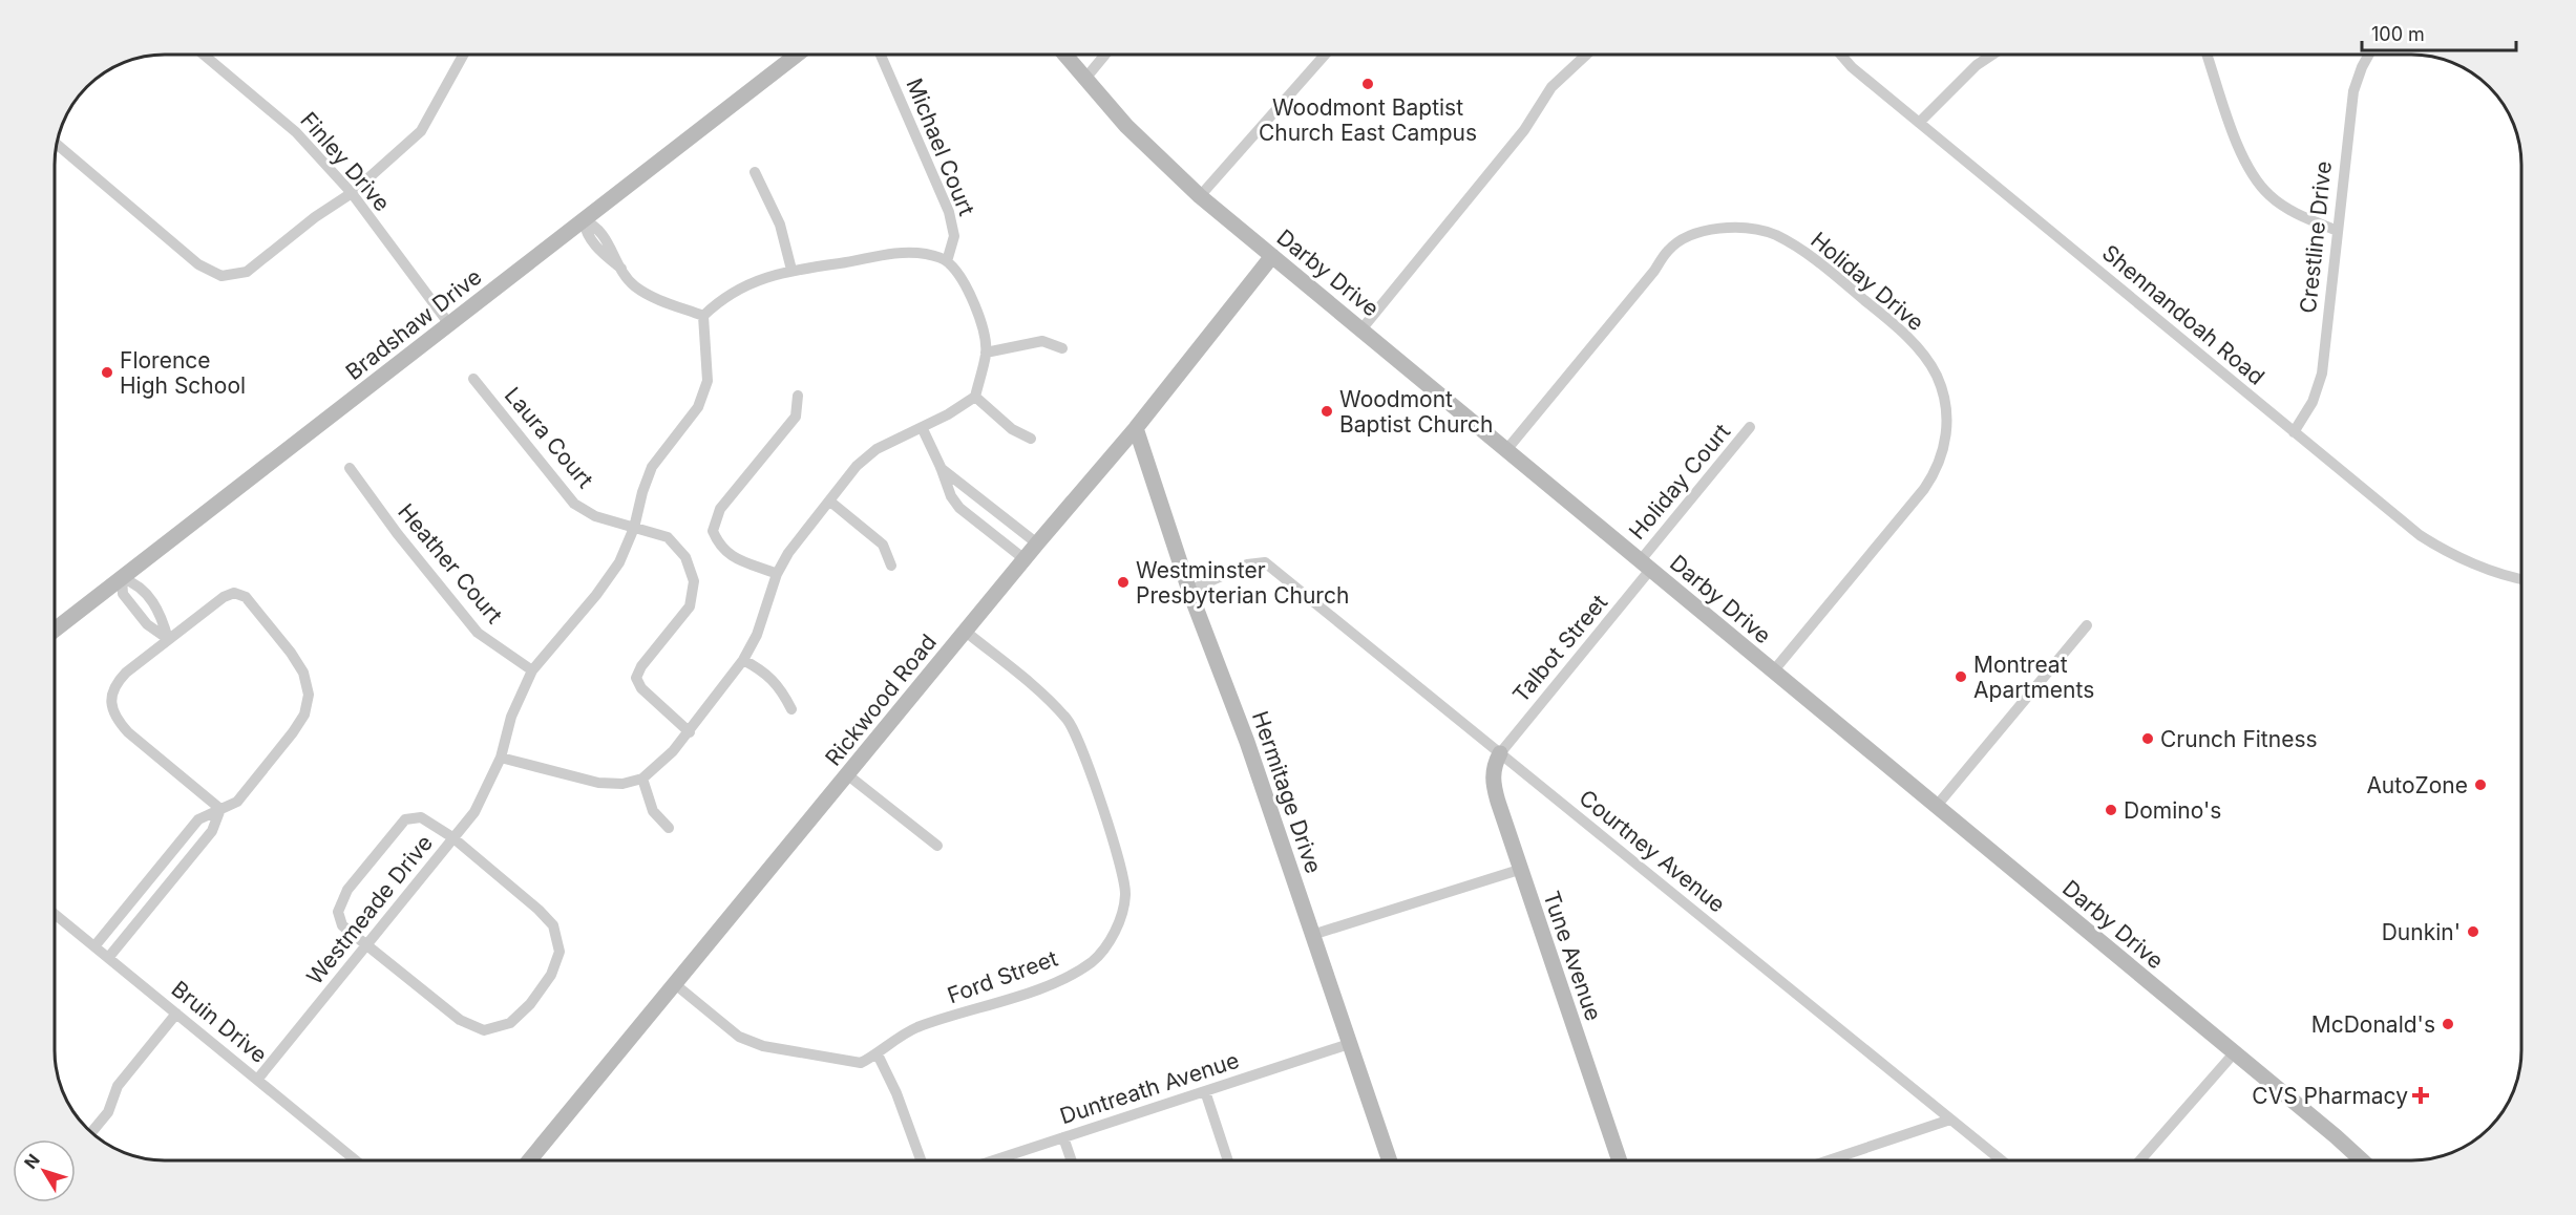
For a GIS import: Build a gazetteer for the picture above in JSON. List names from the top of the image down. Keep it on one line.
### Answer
{"streets":{"main road":["Darby Drive","Bradshaw Drive","Rickwood Road","Hermitage Drive","Tune Avenue"],"street":["Michael Court","Finley Drive","Crestline Drive","Holiday Drive","Shennandoah Road","Laura Court","Holiday Court","Heather Court","Talbot Street","Courtney Avenue","Westmeade Drive","Ford Street","Bruin Drive","Duntreath Avenue"]},"crossings":[["Finley Drive","Bradshaw Drive"],["Crestline Drive","Shennandoah Road"],["Darby Drive","Holiday Drive"],["Darby Drive","Holiday Court"],["Darby Drive","Talbot Street"],["Darby Drive","Rickwood Road"],["Laura Court","Westmeade Drive"],["Holiday Court","Talbot Street"],["Heather Court","Westmeade Drive"],["Talbot Street","Courtney Avenue"],["Talbot Street","Tune Avenue"],["Rickwood Road","Hermitage Drive"],["Rickwood Road","Ford Street"],["Hermitage Drive","Courtney Avenue"],["Hermitage Drive","Duntreath Avenue"],["Courtney Avenue","Tune Avenue"],["Westmeade Drive","Bruin Drive"]],"places":{"other":["Woodmont Baptist Church East Campus","Florence High School","Woodmont Baptist Church","Westminster Presbyterian Church","Montreat Apartments","Crunch Fitness","AutoZone","Domino's","Dunkin'","McDonald's"],"health":["CVS Pharmacy"]},"scale_bar":"100 m","north":"top left"}
